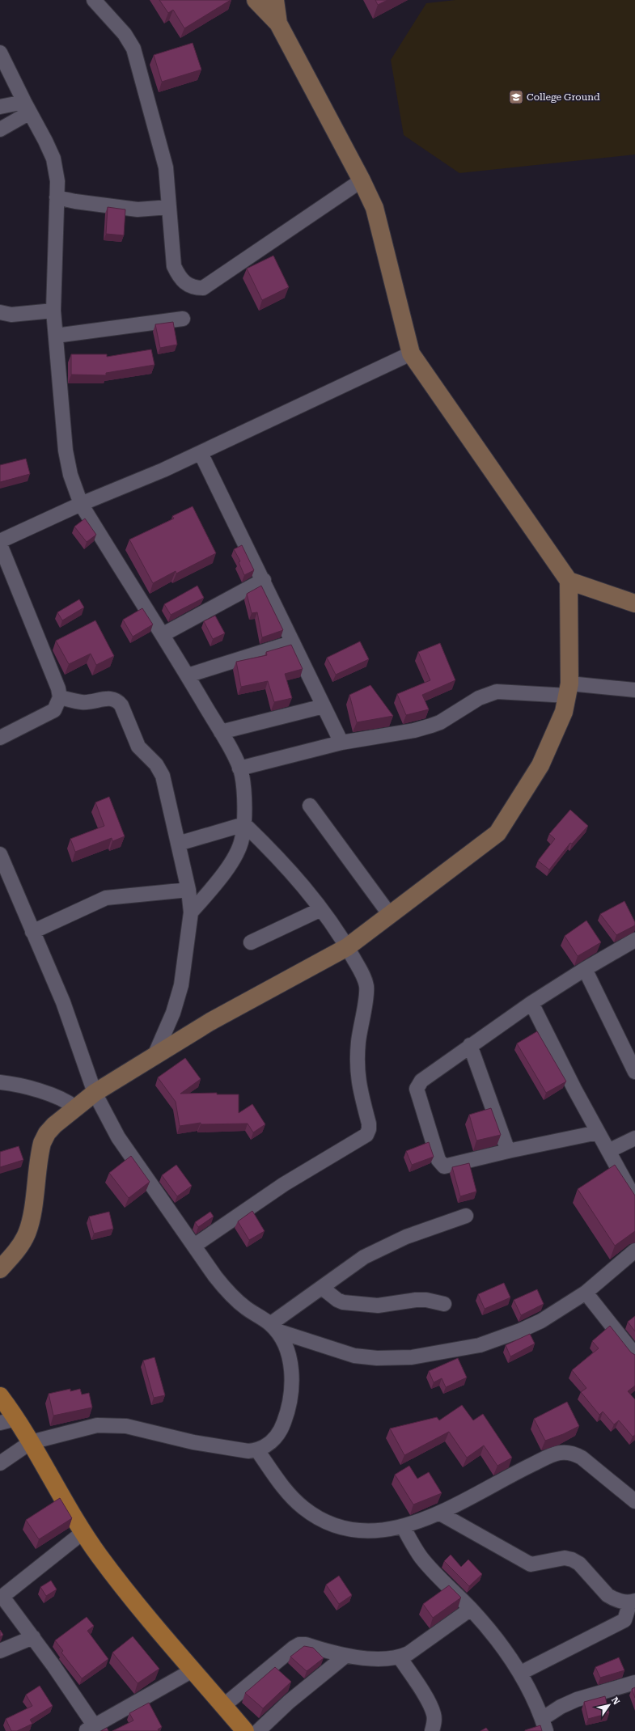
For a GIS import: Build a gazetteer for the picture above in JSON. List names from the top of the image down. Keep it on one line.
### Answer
{"places":{"school or university":["College Ground"]},"north":"top right"}
